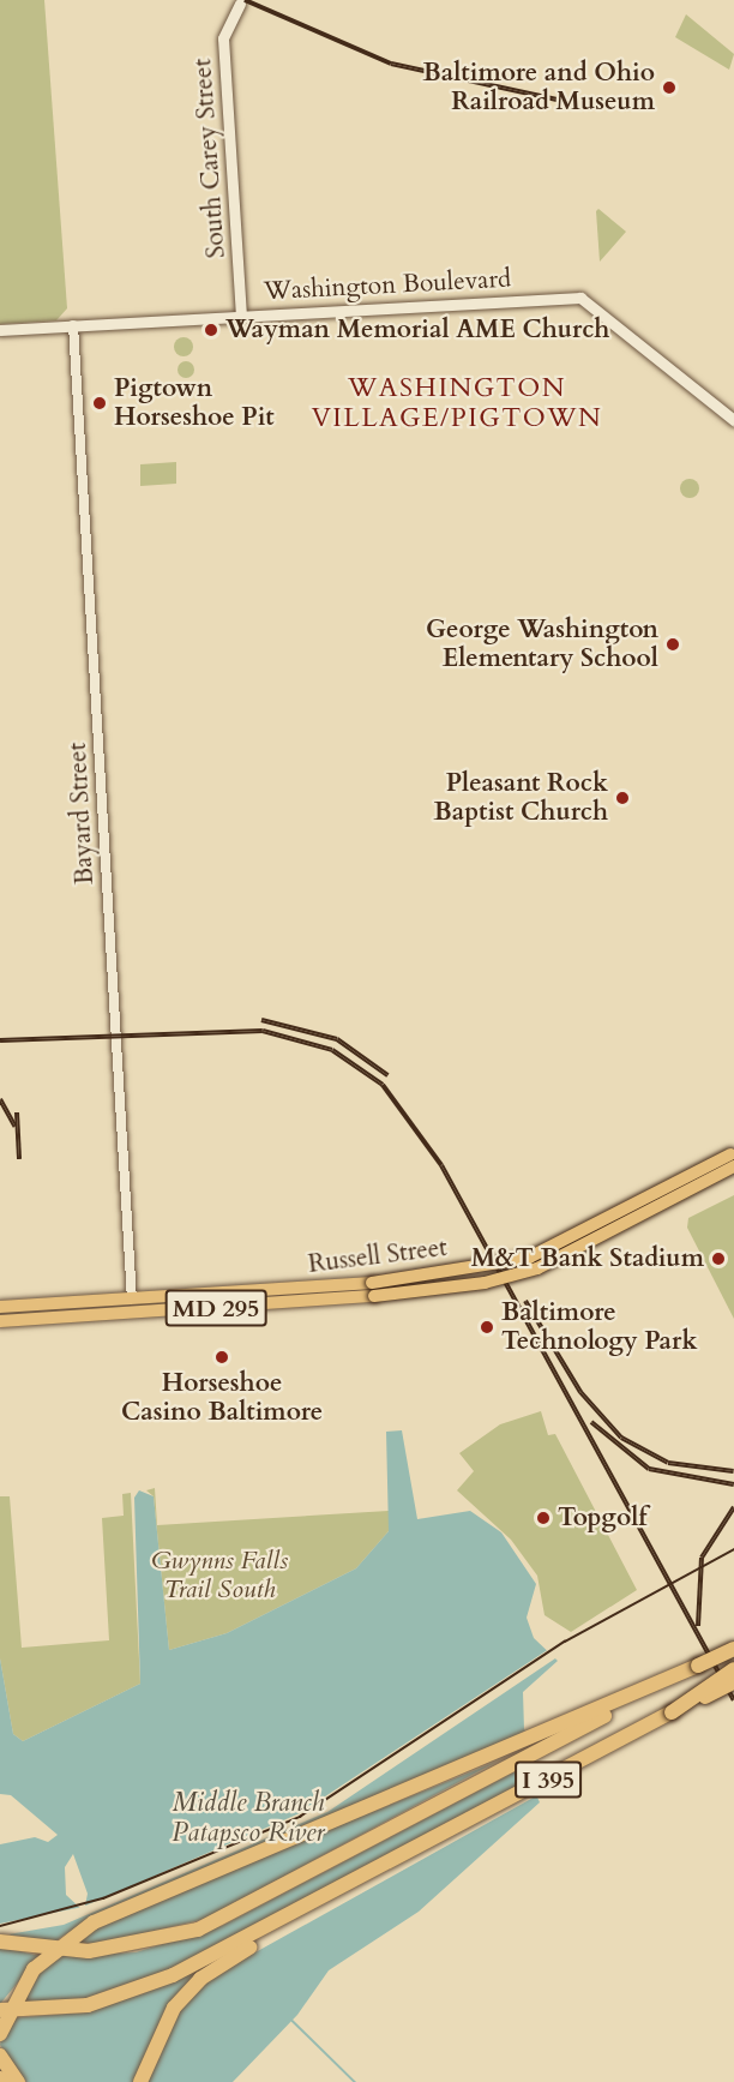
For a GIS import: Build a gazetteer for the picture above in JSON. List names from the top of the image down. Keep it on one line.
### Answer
{"streets":{"highway":["I 395"],"main road":["South Carey Street","Washington Boulevard","Russell Street","MD 295"],"street":["Bayard Street"]},"crossings":[["South Carey Street","Washington Boulevard"],["Washington Boulevard","Bayard Street"],["Bayard Street","Russell Street"],["Russell Street","MD 295"]],"districts":["WASHINGTON VILLAGE/PIGTOWN"],"water":["Middle Branch Patapsco River"],"parks":["Gwynns Falls Trail South"],"places":["Baltimore and Ohio Railroad Museum","Wayman Memorial AME Church","Pigtown Horseshoe Pit","George Washington Elementary School","Pleasant Rock Baptist Church","M&T Bank Stadium","Baltimore Technology Park","Horseshoe Casino Baltimore","Topgolf"]}
